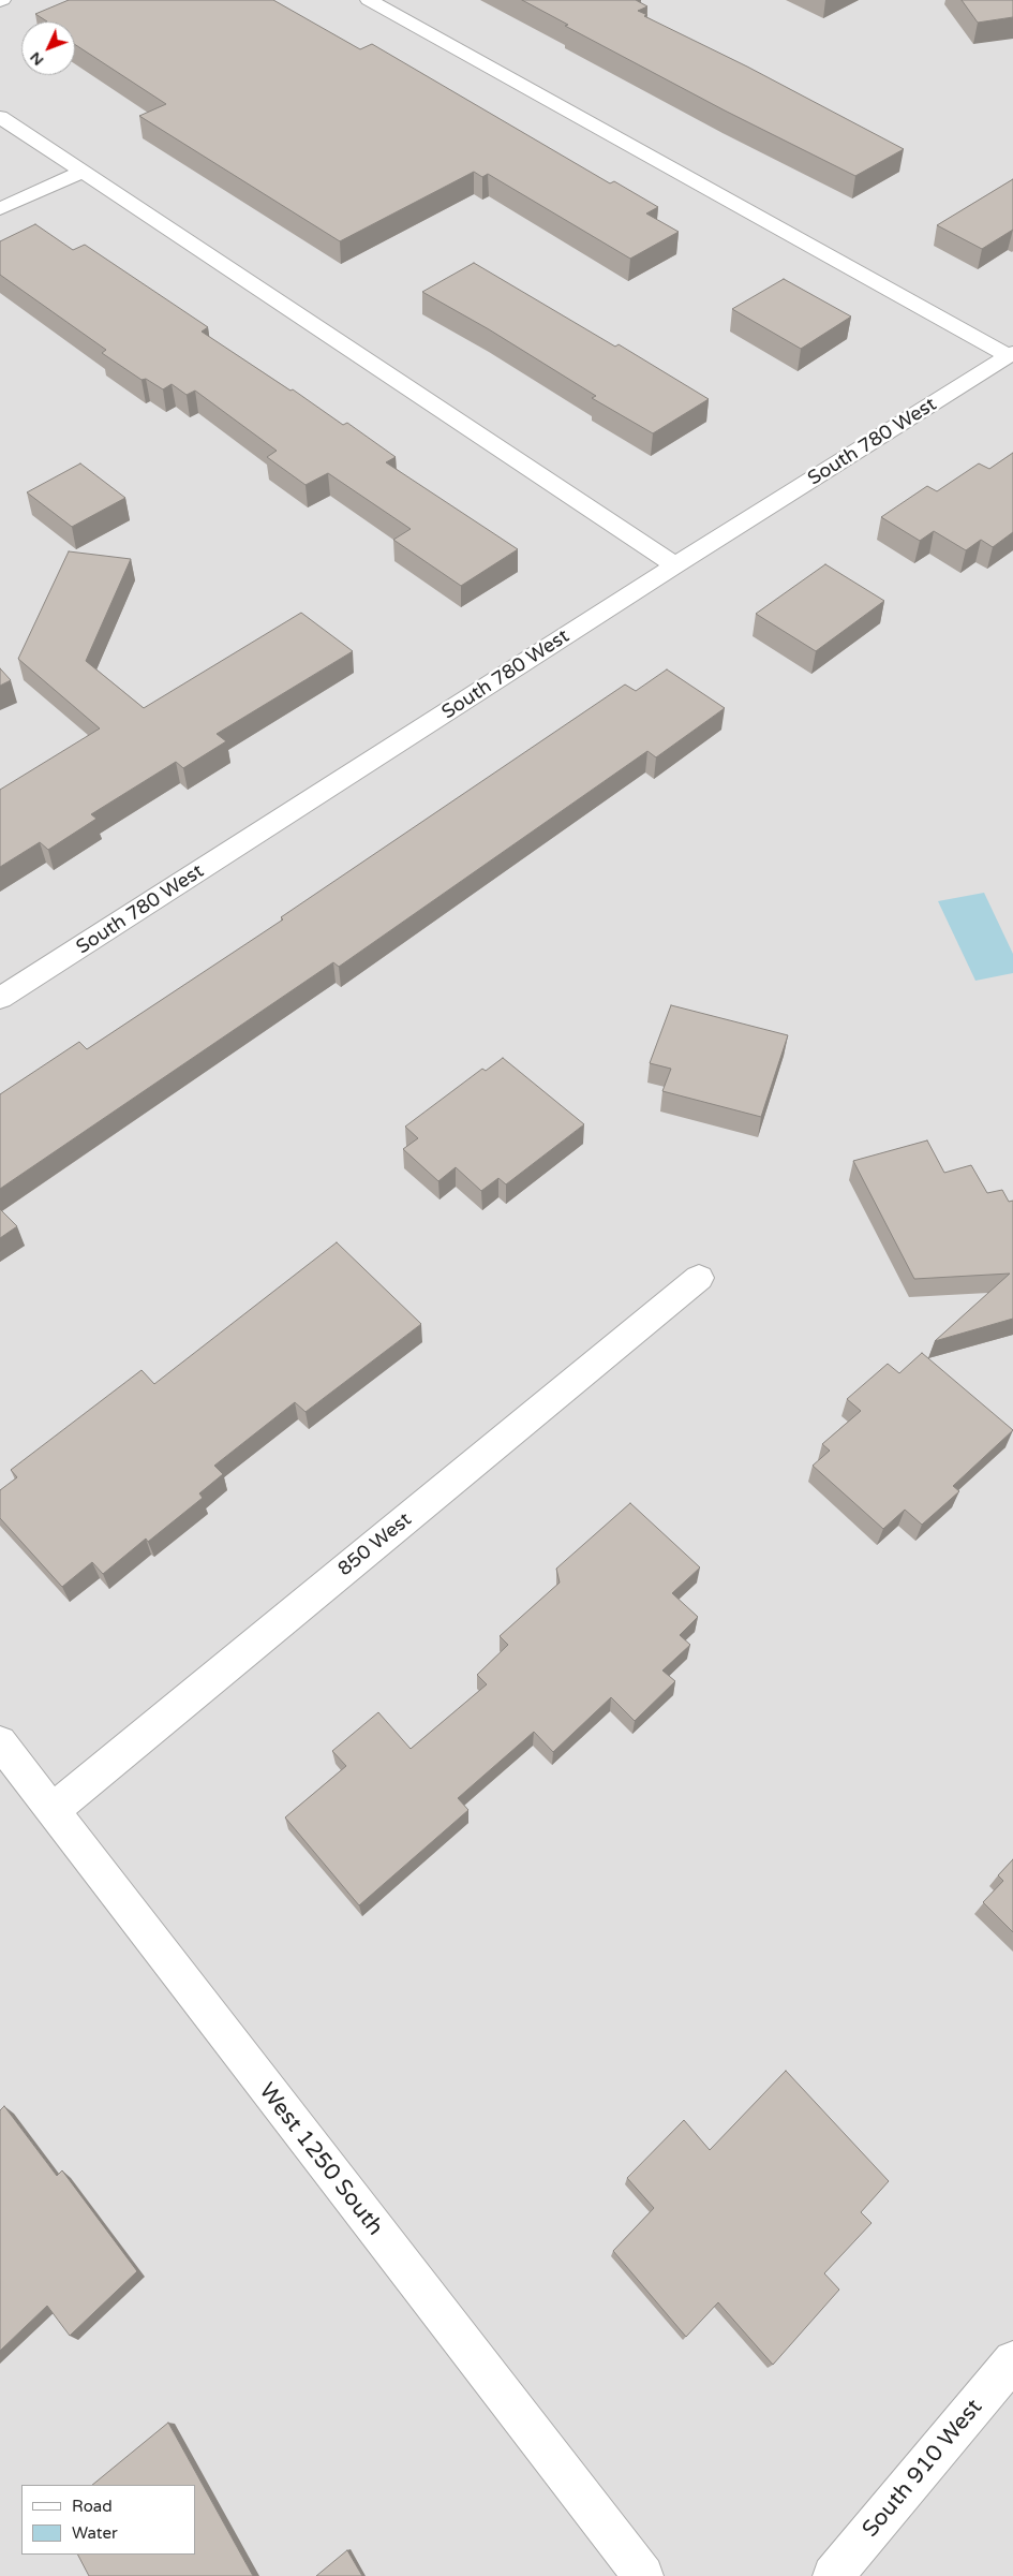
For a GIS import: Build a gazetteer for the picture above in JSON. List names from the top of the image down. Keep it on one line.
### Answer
{"streets":{"street":["South 780 West","850 West","West 1250 South","South 910 West"]},"crossings":[["850 West","West 1250 South"]],"legend":["Road","Water"],"north":"bottom left"}
